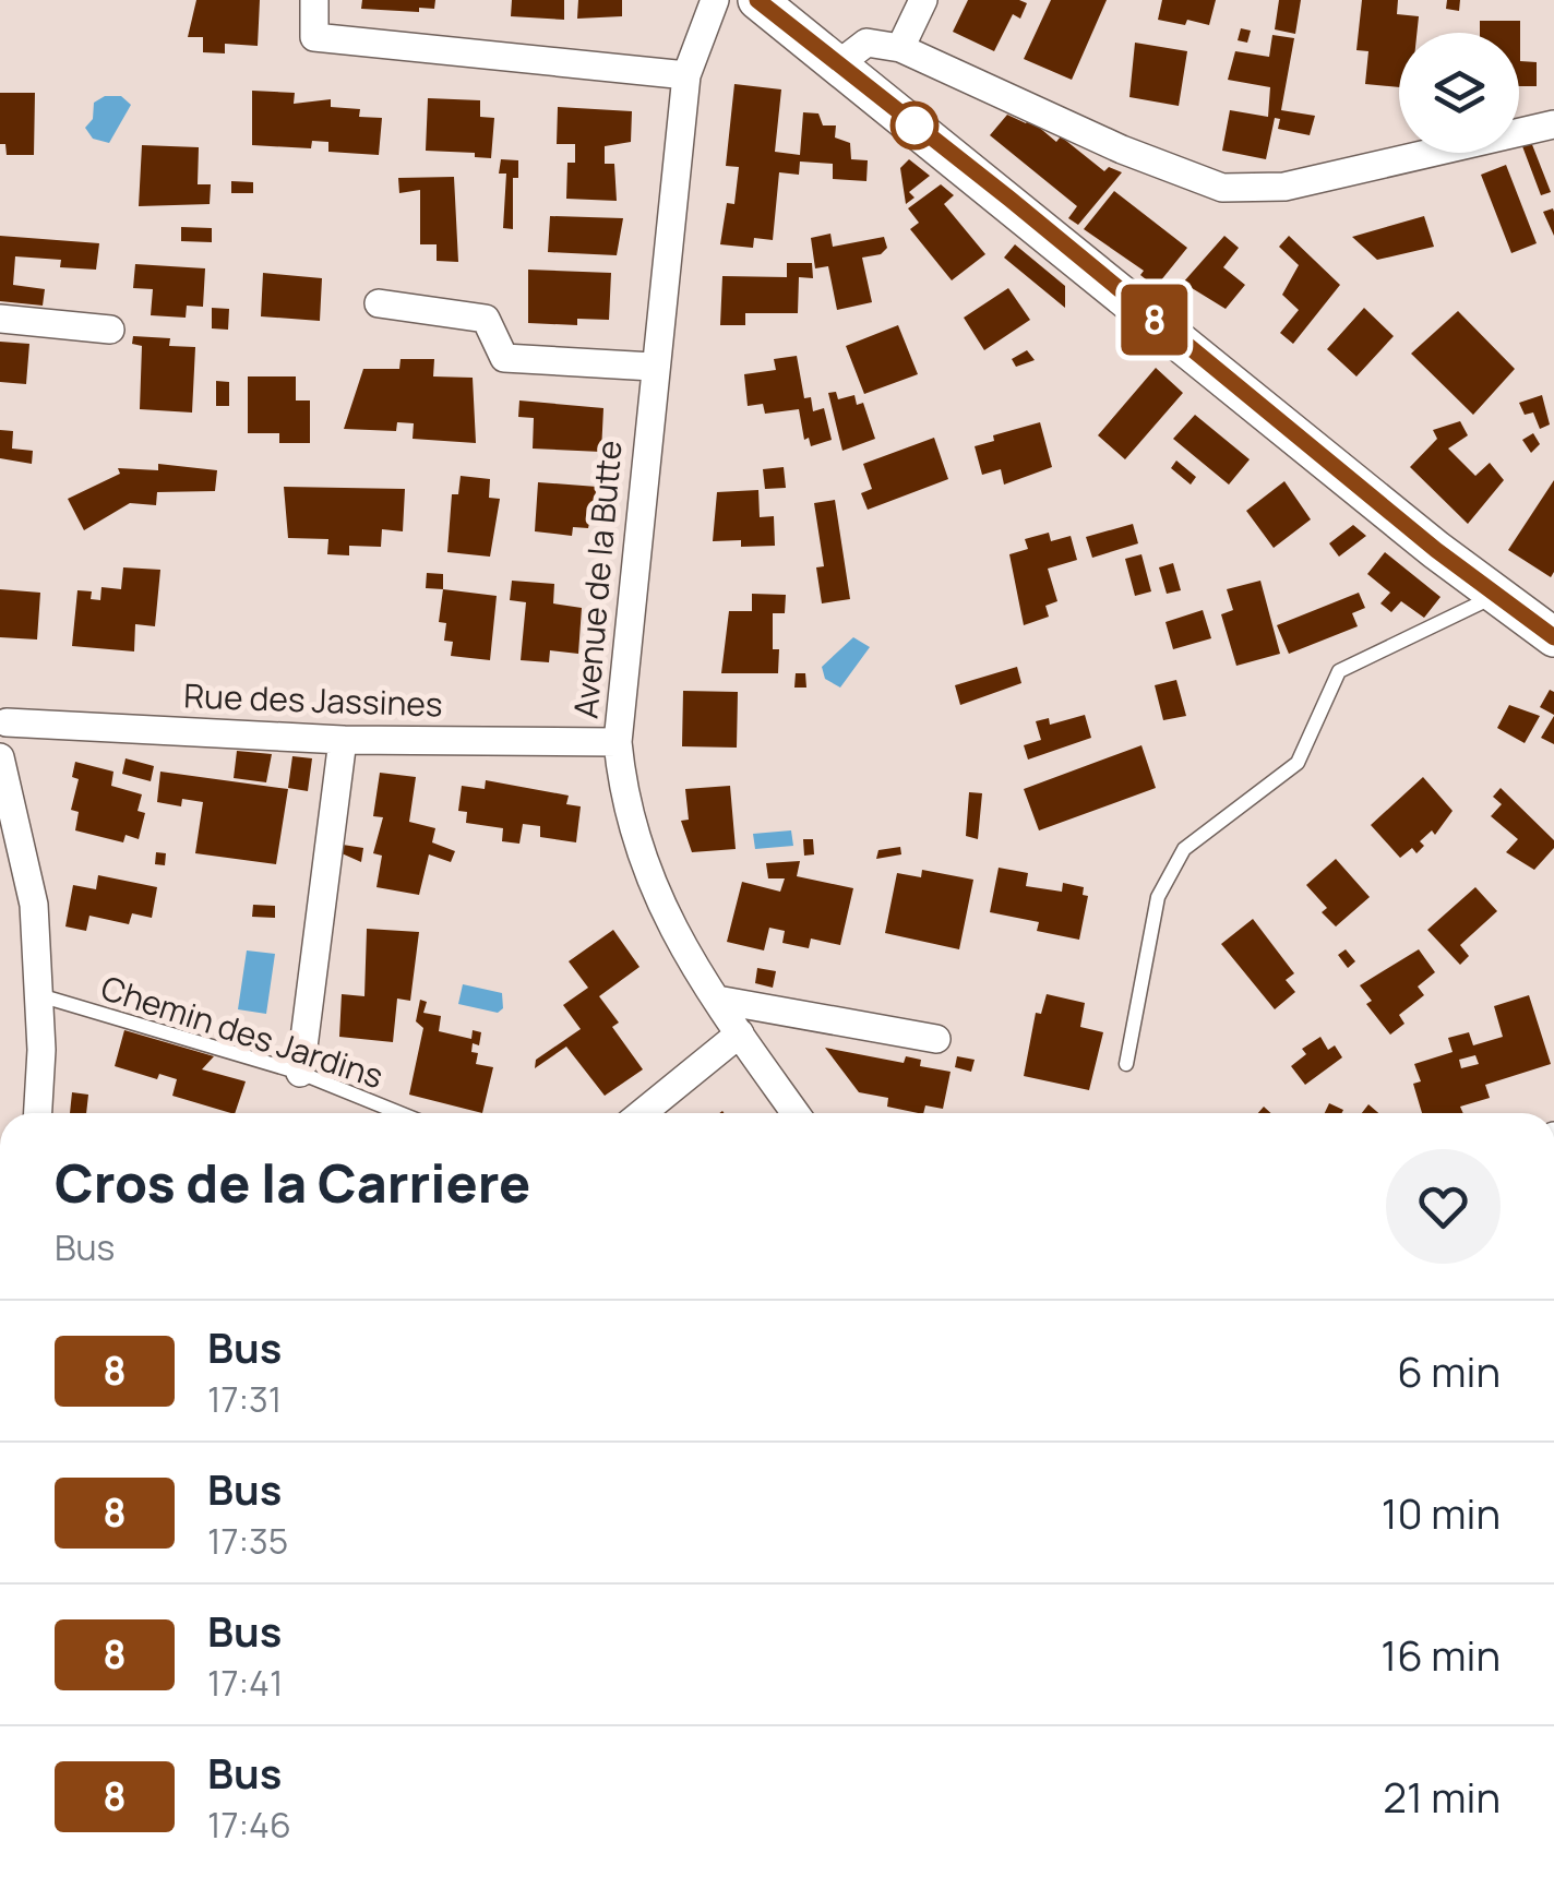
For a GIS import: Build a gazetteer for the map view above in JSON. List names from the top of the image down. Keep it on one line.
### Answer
{"streets":{"street":["Avenue de la Butte","Rue des Jassines"],"lane":["Chemin des Jardins"]},"crossings":[["Avenue de la Butte","Rue des Jassines"]],"lines":["bus line 8"],"page":{"on_map":"8","heading":["Cros de la Carriere","Bus"],"list":[{"mark":"8","name":"Bus","note":"17:31","value":"6 min"},{"mark":"8","name":"Bus","note":"17:35","value":"10 min"},{"mark":"8","name":"Bus","note":"17:41","value":"16 min"},{"mark":"8","name":"Bus","note":"17:46","value":"21 min"}]}}
